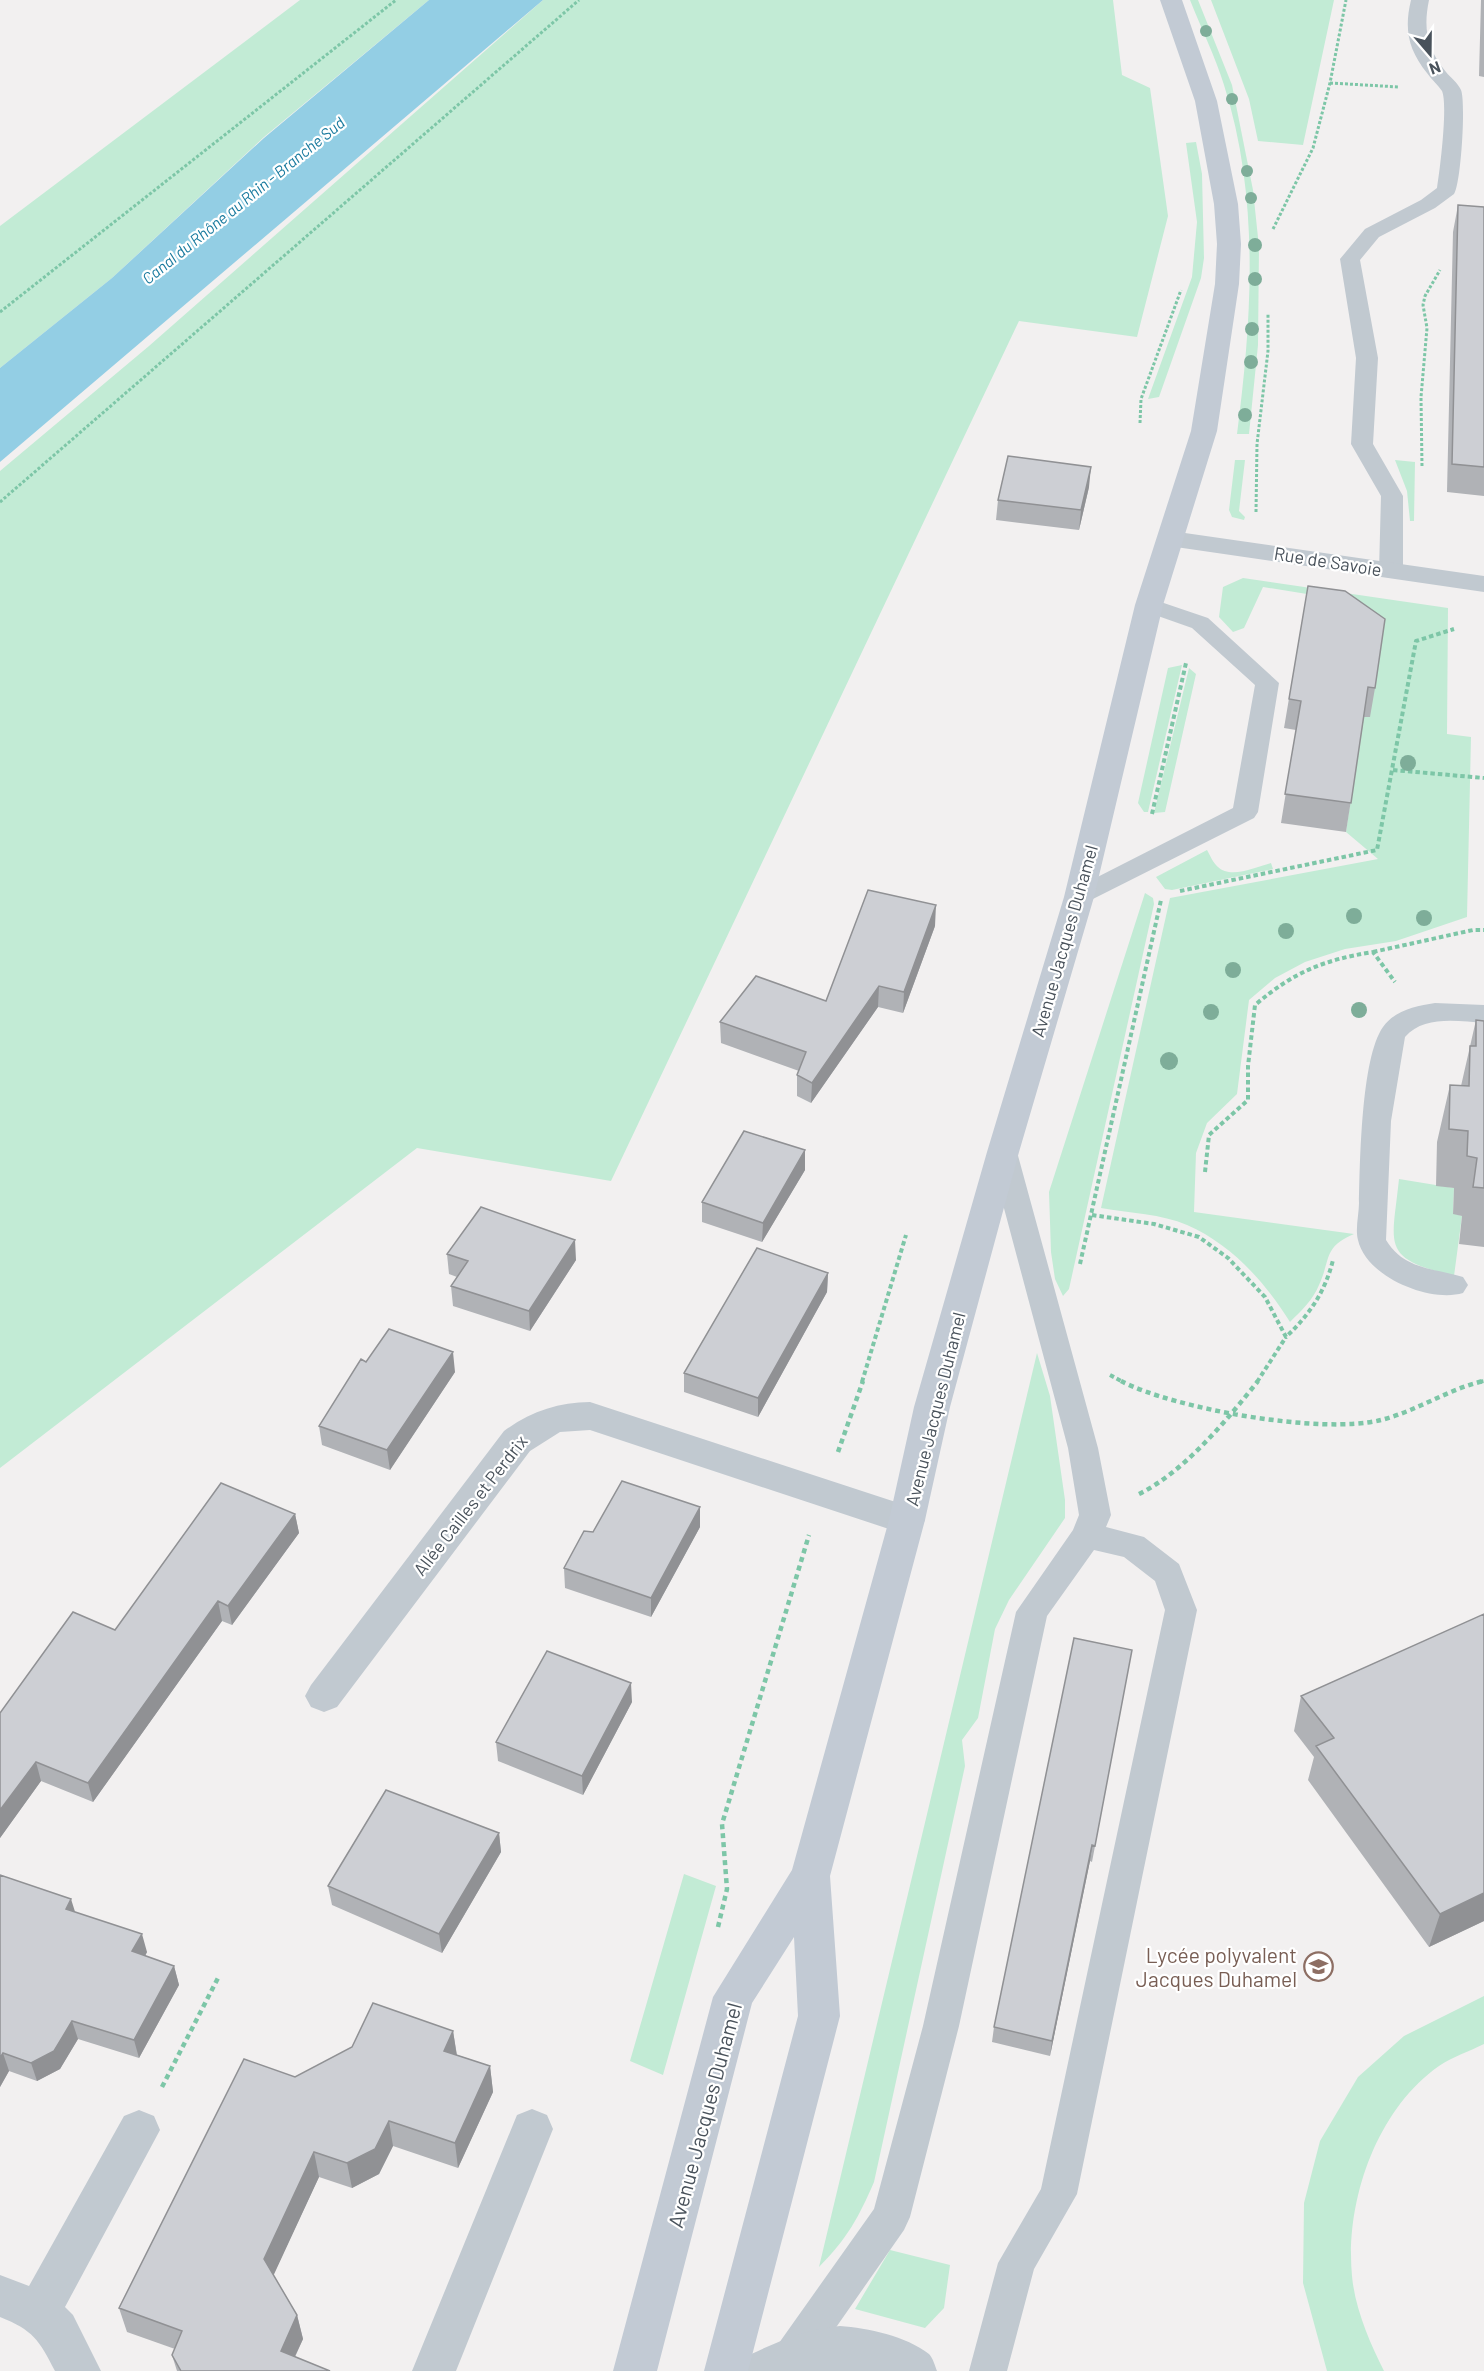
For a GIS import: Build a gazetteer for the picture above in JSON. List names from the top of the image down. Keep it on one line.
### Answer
{"streets":{"main road":["Avenue Jacques Duhamel"],"street":["Rue de Savoie","Allée Cailles et Perdrix"]},"crossings":[["Rue de Savoie","Avenue Jacques Duhamel"],["Avenue Jacques Duhamel","Allée Cailles et Perdrix"]],"water":["Canal du Rhône au Rhin - Branche Sud"],"places":{"school or university":["Lycée polyvalent Jacques Duhamel"]},"north":"bottom"}
